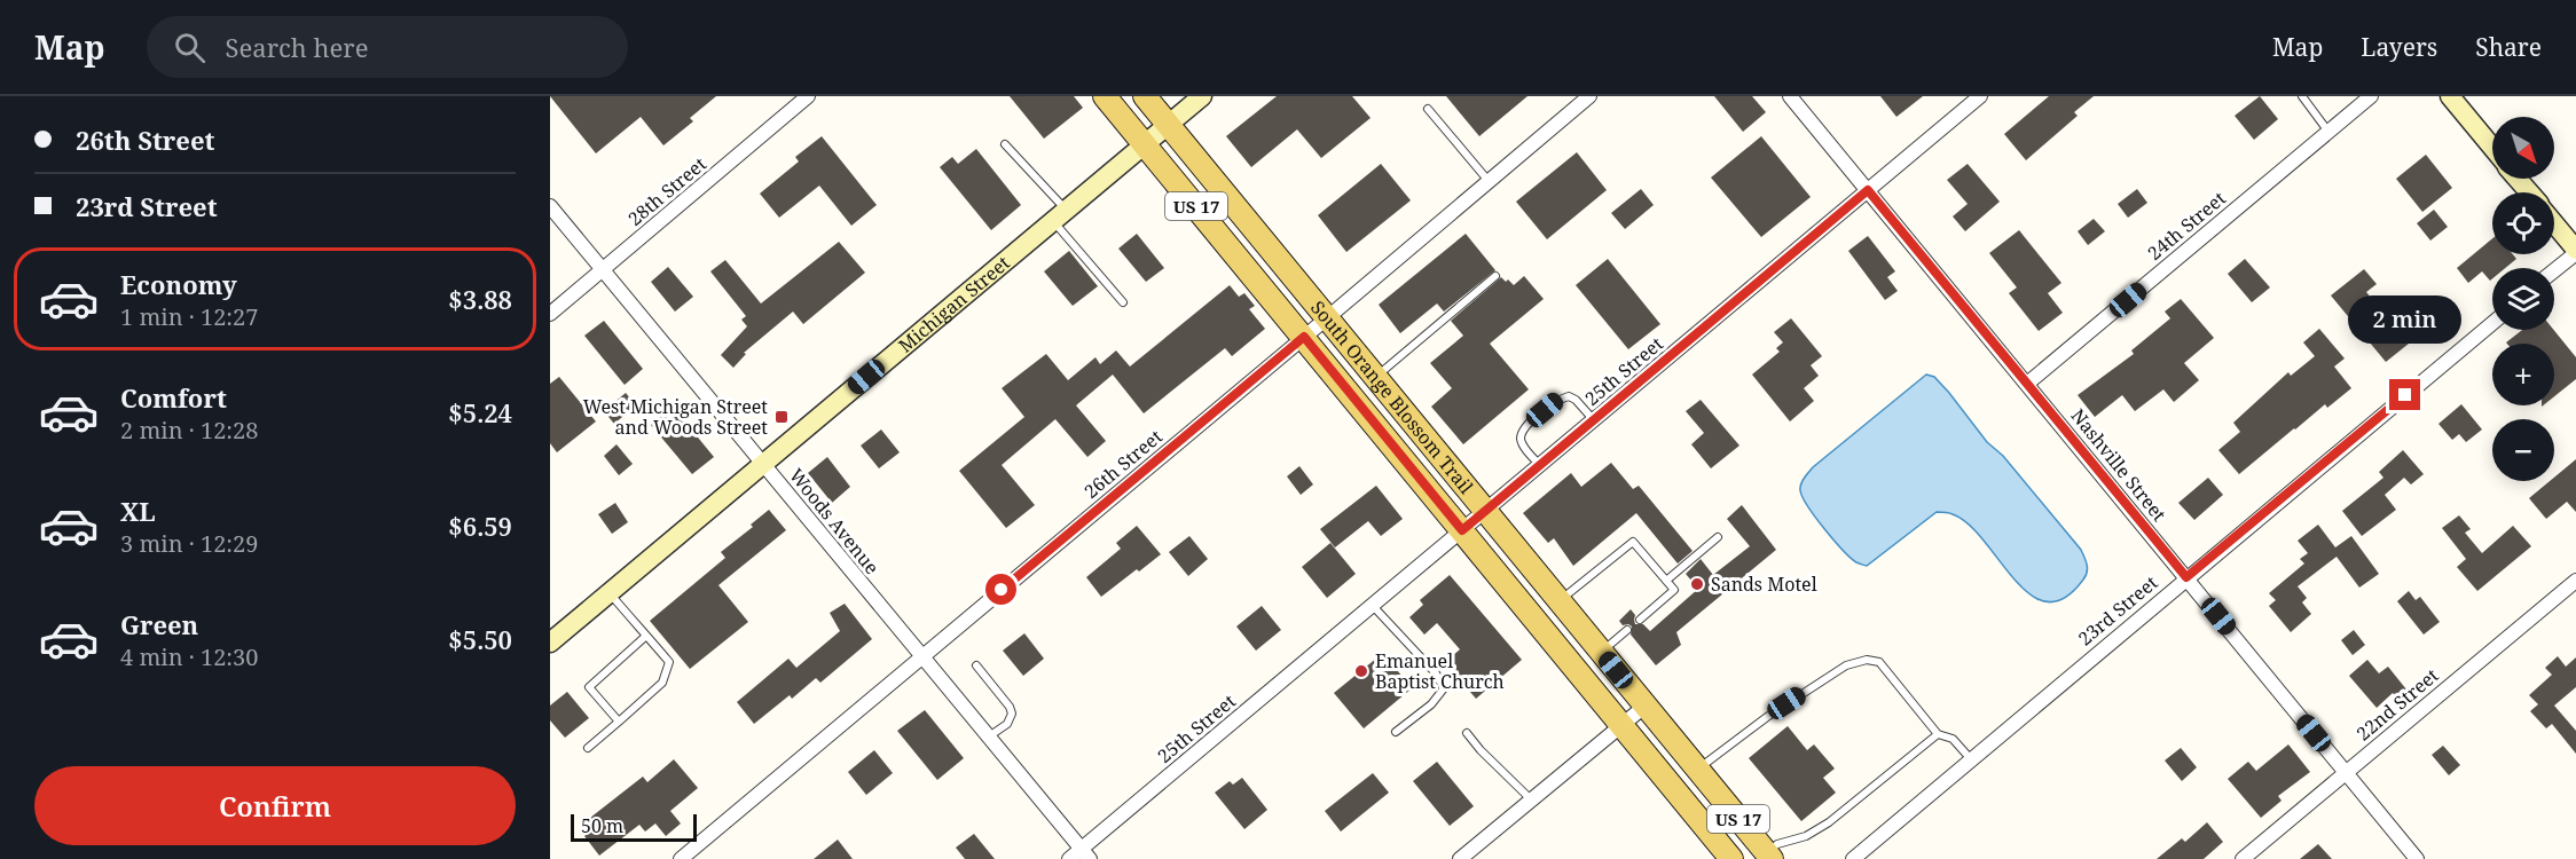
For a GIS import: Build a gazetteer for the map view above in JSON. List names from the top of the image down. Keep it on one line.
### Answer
{"streets":{"main road":["US 17","Michigan Street","South Orange Blossom Trail"],"street":["28th Street","24th Street","25th Street","26th Street","Nashville Street","Woods Avenue","23rd Street","22nd Street"]},"crossings":[["28th Street","Woods Avenue"],["24th Street","Nashville Street"],["Michigan Street","South Orange Blossom Trail"],["Michigan Street","Woods Avenue"],["25th Street","South Orange Blossom Trail"],["25th Street","Nashville Street"],["25th Street","Woods Avenue"],["South Orange Blossom Trail","26th Street"],["26th Street","Woods Avenue"],["Nashville Street","23rd Street"],["Nashville Street","22nd Street"]],"places":{"transit":["West Michigan Street and Woods Street"],"other":["Sands Motel","Emanuel Baptist Church"]},"scale_bar":"50 m","north":"bottom right","page":{"header":"Map","search":"Search here","nav":["Map","Layers","Share"],"banner":["26th Street","23rd Street"],"map_buttons":["+","−"],"list":[{"name":"Economy","note":"1 min · 12:27","value":"$3.88"},{"name":"Comfort","note":"2 min · 12:28","value":"$5.24"},{"name":"XL","note":"3 min · 12:29","value":"$6.59"},{"name":"Green","note":"4 min · 12:30","value":"$5.50"}],"bubble":"2 min","buttons":"Confirm","scale":"50 m"}}
